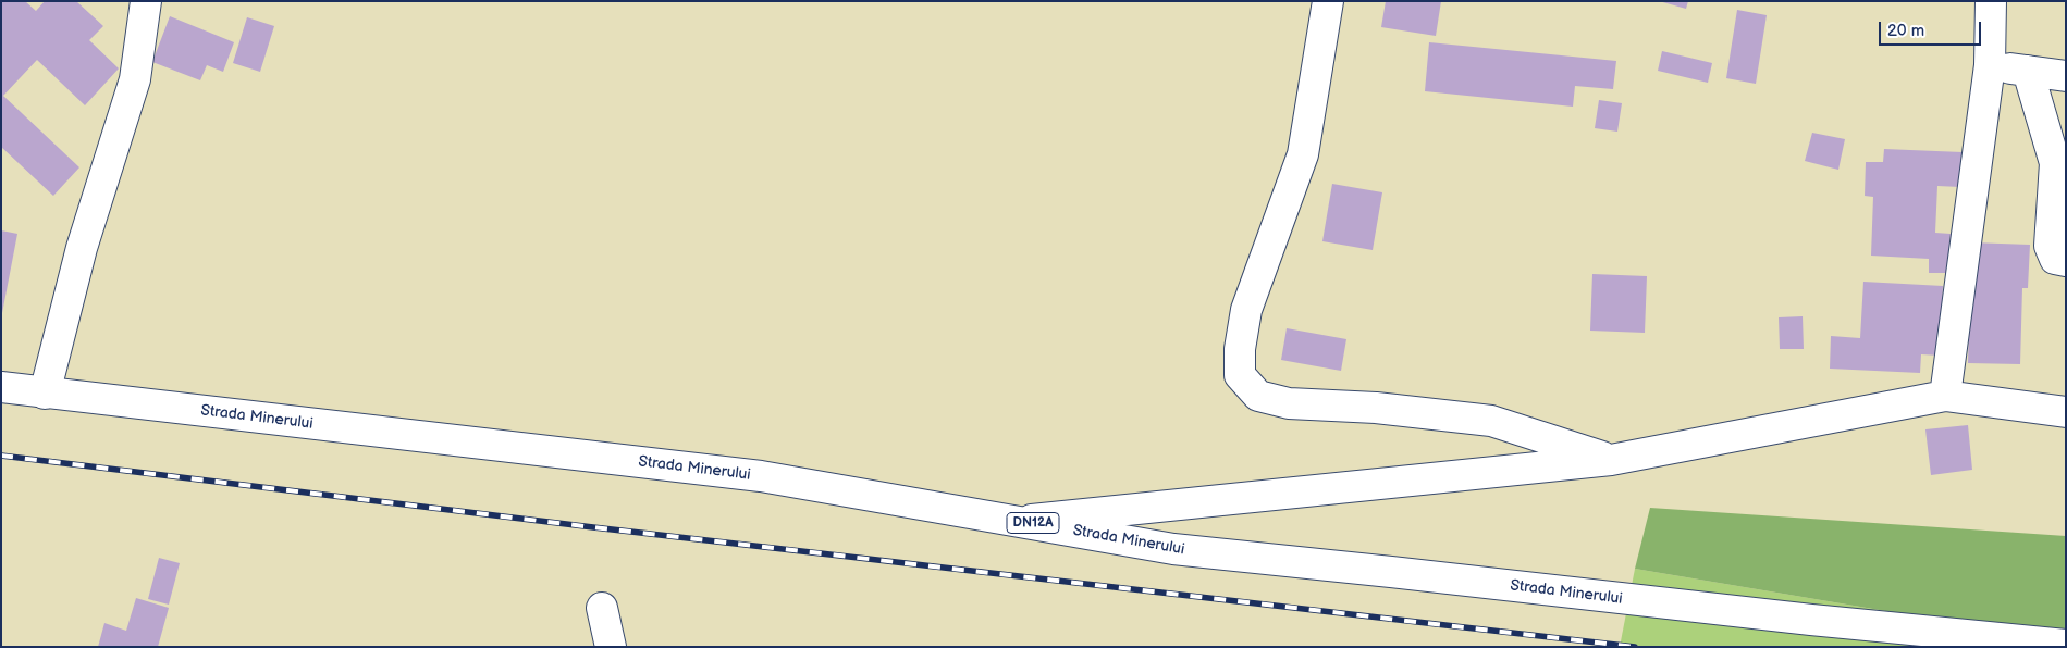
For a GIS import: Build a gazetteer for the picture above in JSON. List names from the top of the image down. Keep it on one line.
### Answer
{"streets":{"street":["Strada Minerului","DN12A"]},"scale_bar":"20 m"}
